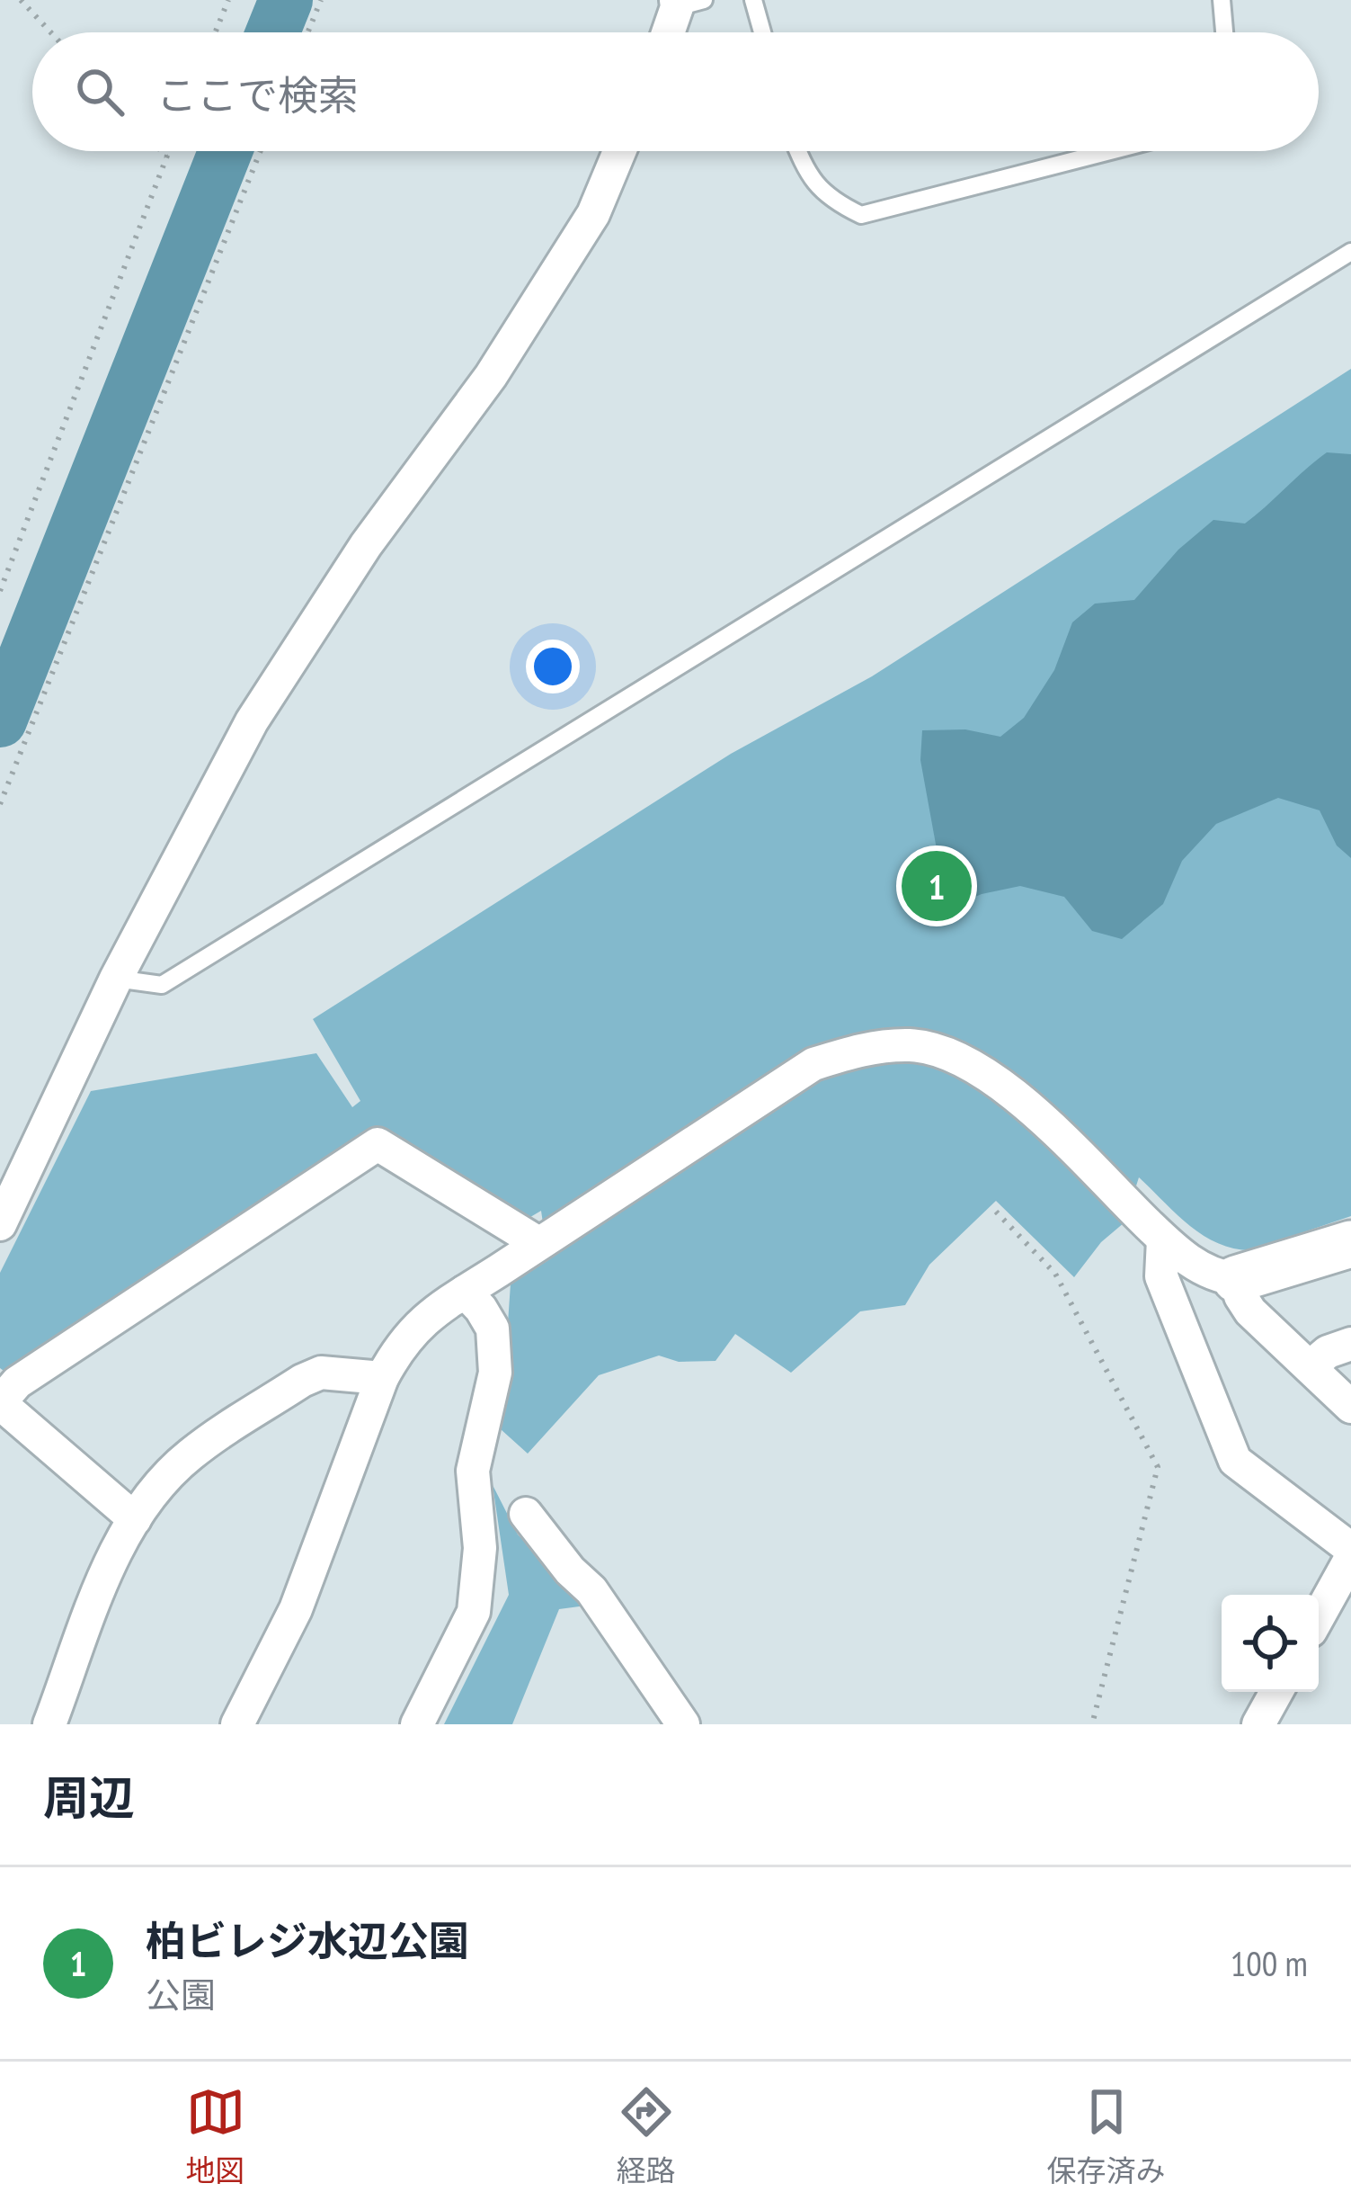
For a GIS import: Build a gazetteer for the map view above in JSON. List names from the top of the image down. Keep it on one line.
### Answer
{"page":{"search":"ここで検索","pins":"1","heading":"周辺","list":[{"mark":"1","name":"柏ビレジ水辺公園","note":"公園","value":"100 m"}],"nav":["地図","経路","保存済み"]}}
